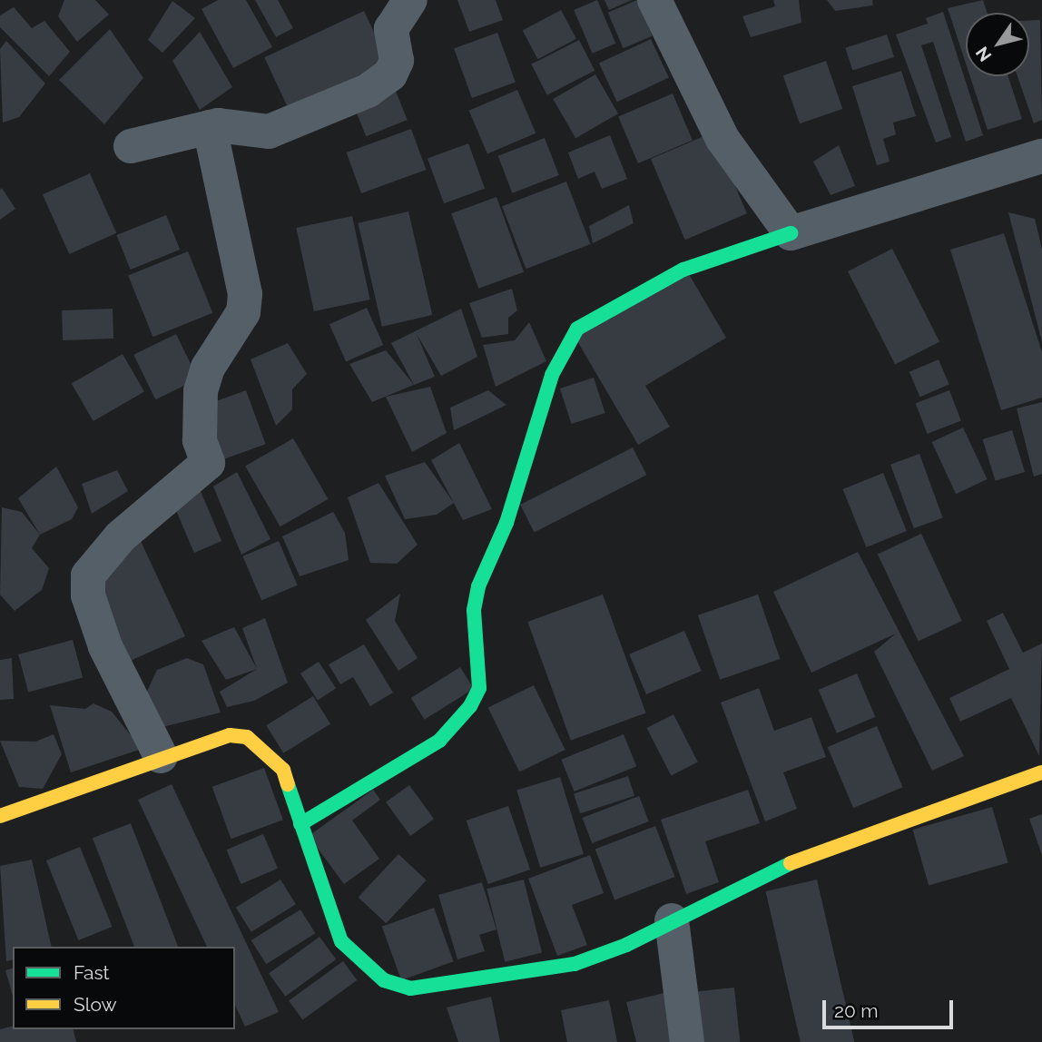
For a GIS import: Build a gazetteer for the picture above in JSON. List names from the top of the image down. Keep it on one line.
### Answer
{"legend":["Fast","Slow"],"scale_bar":"20 m","north":"bottom left"}
